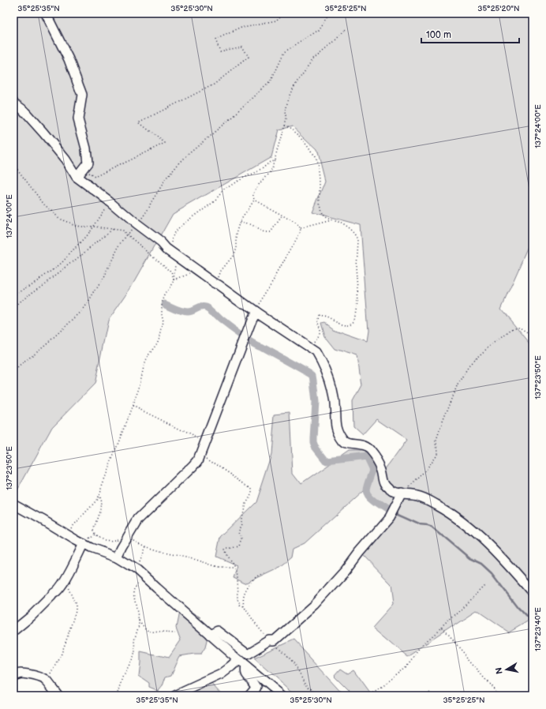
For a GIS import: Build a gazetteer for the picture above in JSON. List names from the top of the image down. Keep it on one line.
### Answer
{"scale_bar":"100 m","north":"left","coordinates":["35°25'35\"N","35°25'30\"N","35°25'25\"N","35°25'20\"N","137°24'00\"E","137°23'50\"E","137°23'40\"E"]}
